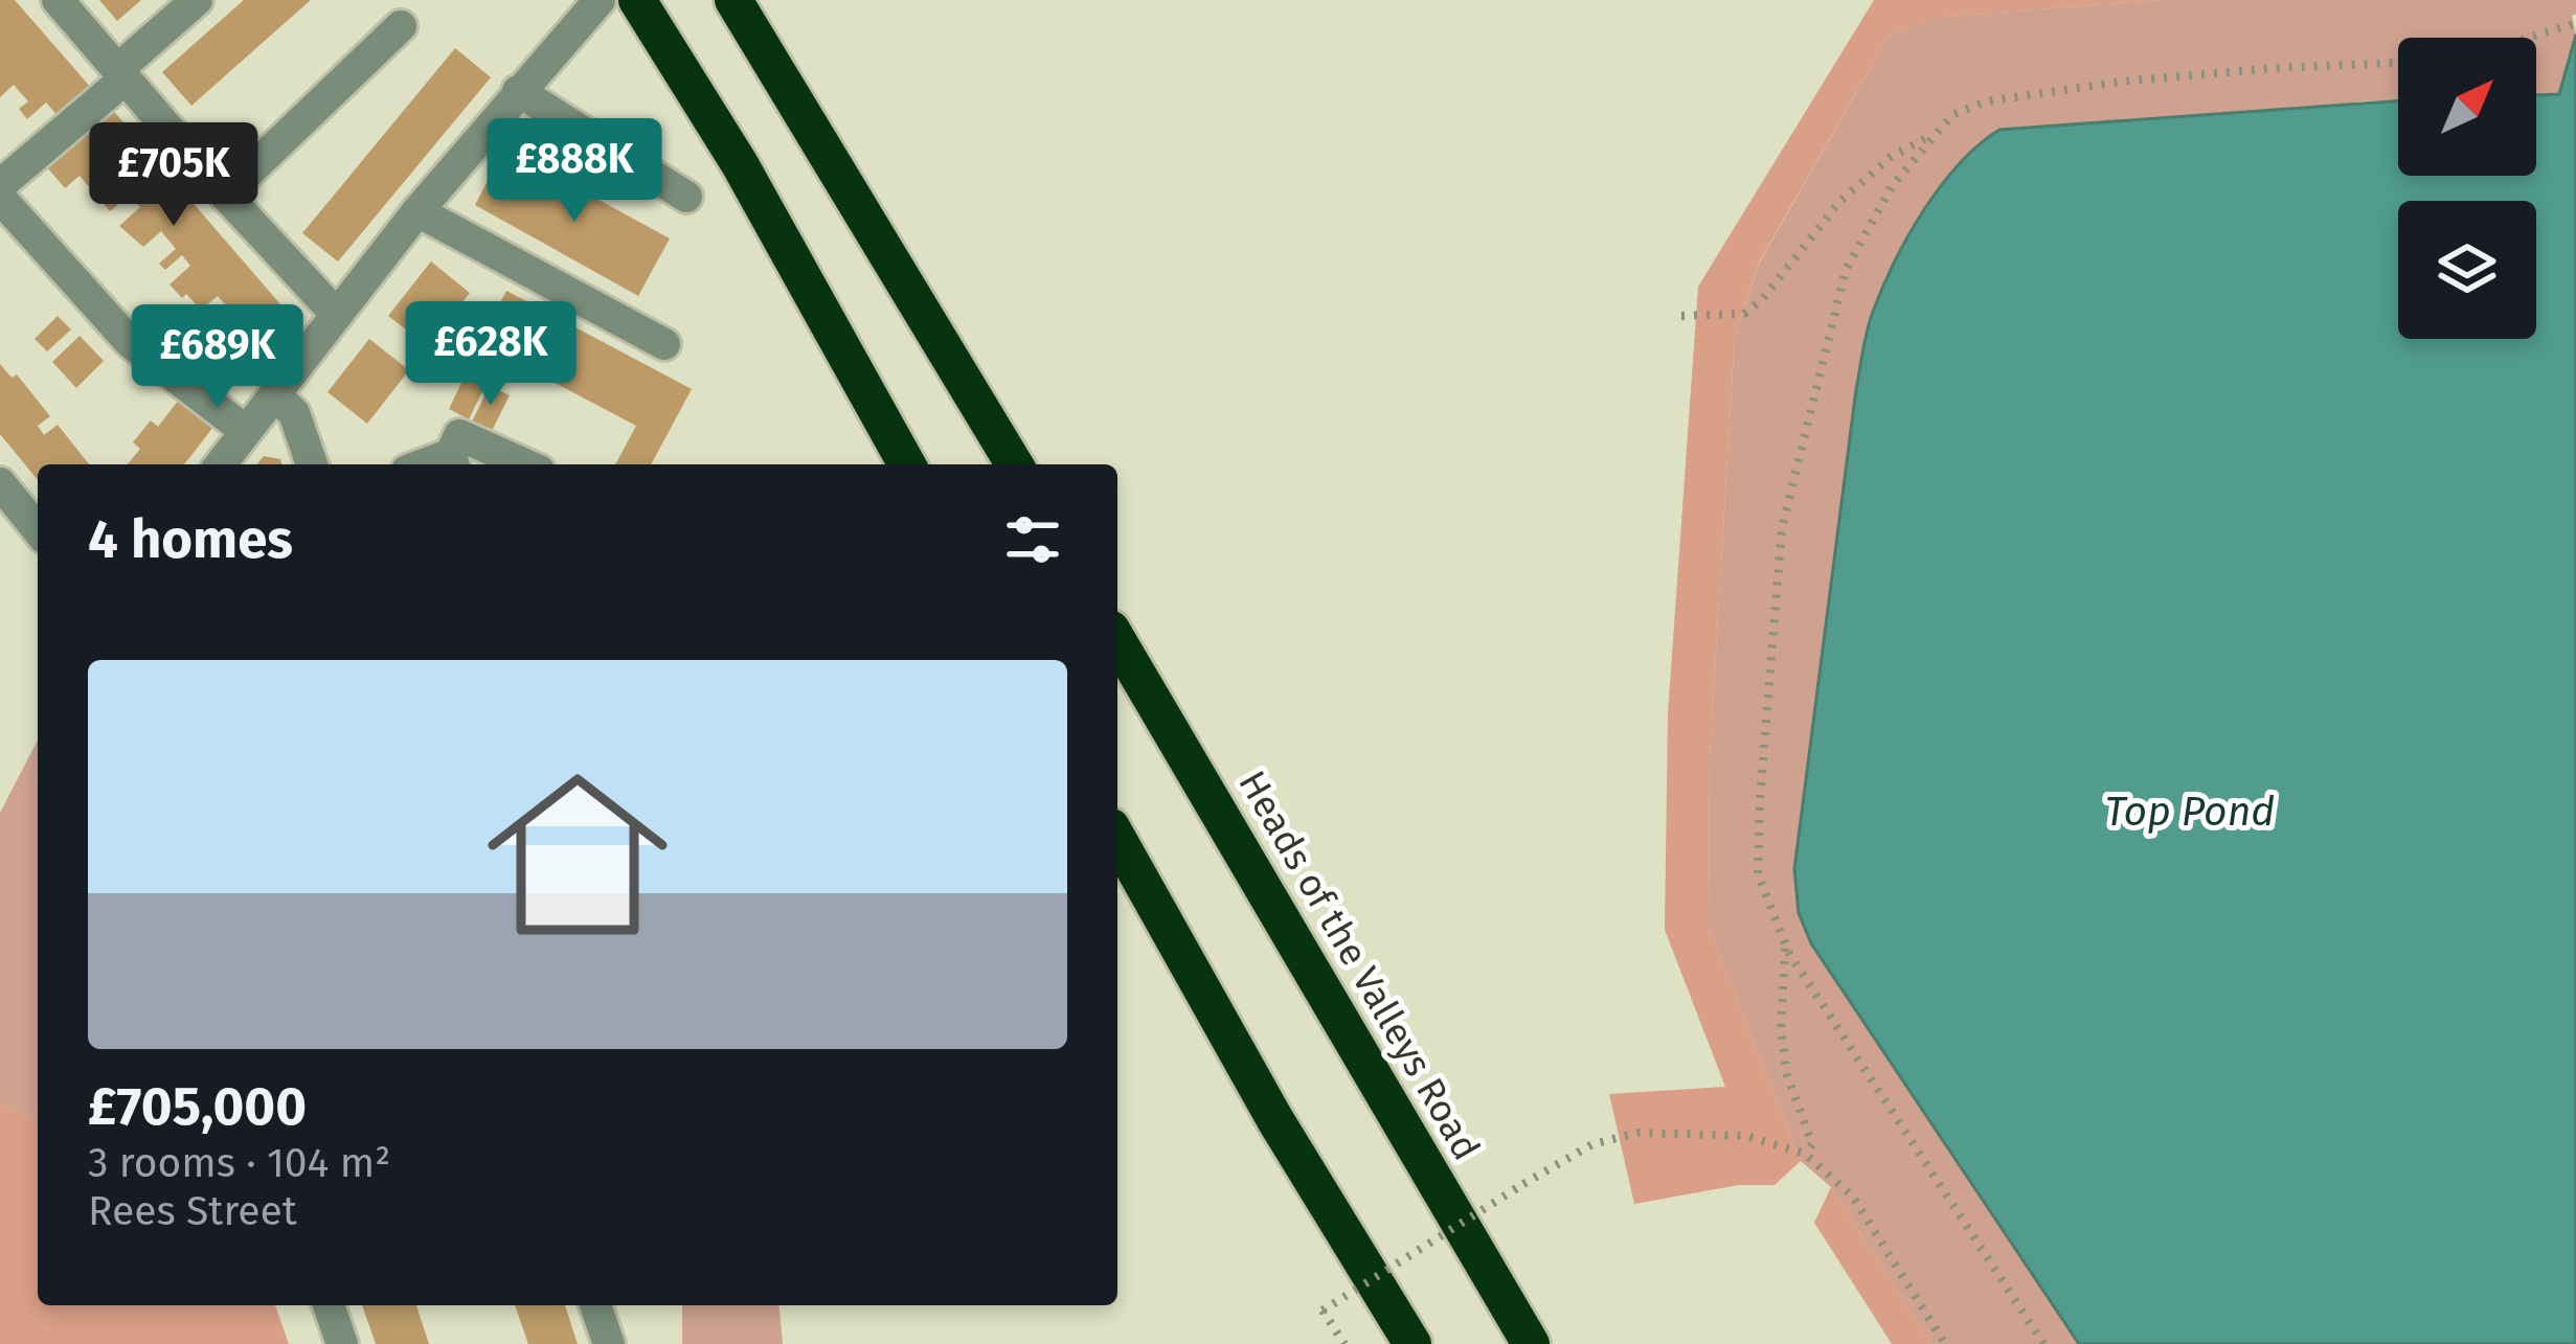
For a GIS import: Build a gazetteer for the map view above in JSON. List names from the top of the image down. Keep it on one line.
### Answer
{"streets":{"highway":["Heads of the Valleys Road"]},"water":["Top Pond"],"north":"top right","page":{"price":["£888K","£705K","£628K","£689K"],"heading":"4 homes","list":[{"name":"£705,000","note":"3 rooms · 104 m² · Rees Street"}]}}
